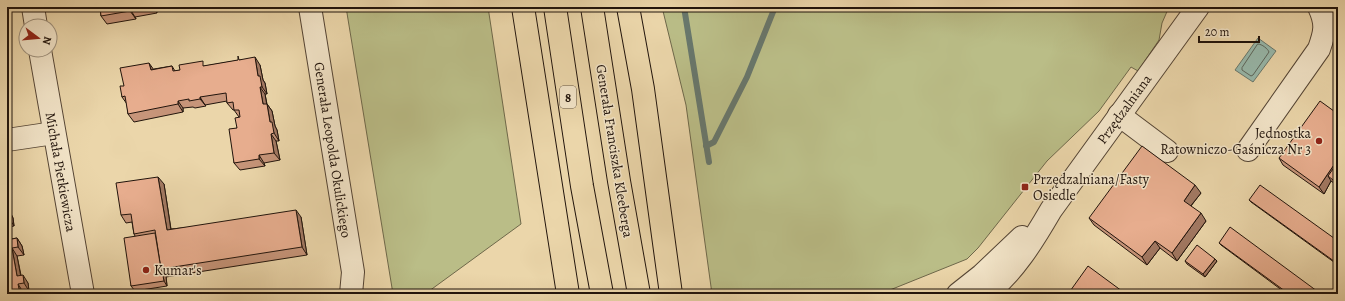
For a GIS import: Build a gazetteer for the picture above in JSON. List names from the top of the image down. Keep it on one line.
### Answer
{"streets":{"highway":["8","Generała Franciszka Kleeberga"],"street":["Przędzalniana","Generała Leopolda Okulickiego","Michała Pietkiewicza"]},"places":{"other":["Jednostka Ratowniczo-Gaśnicza Nr 3","Kumar's"],"transit":["Przędzalniana/Fasty Osiedle"]},"scale_bar":"20 m","north":"right"}
